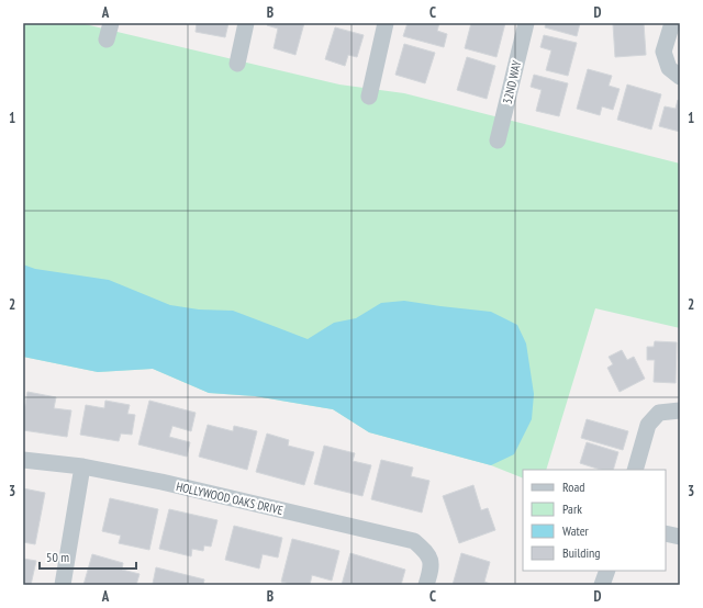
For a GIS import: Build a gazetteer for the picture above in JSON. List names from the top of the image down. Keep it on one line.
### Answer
{"streets":{"street":["32ND WAY","HOLLYWOOD OAKS DRIVE"]},"legend":["Road","Park","Water","Building"],"scale_bar":"50 m","grid":{"columns":["A","B","C","D"],"rows":["1","2","3"]}}
